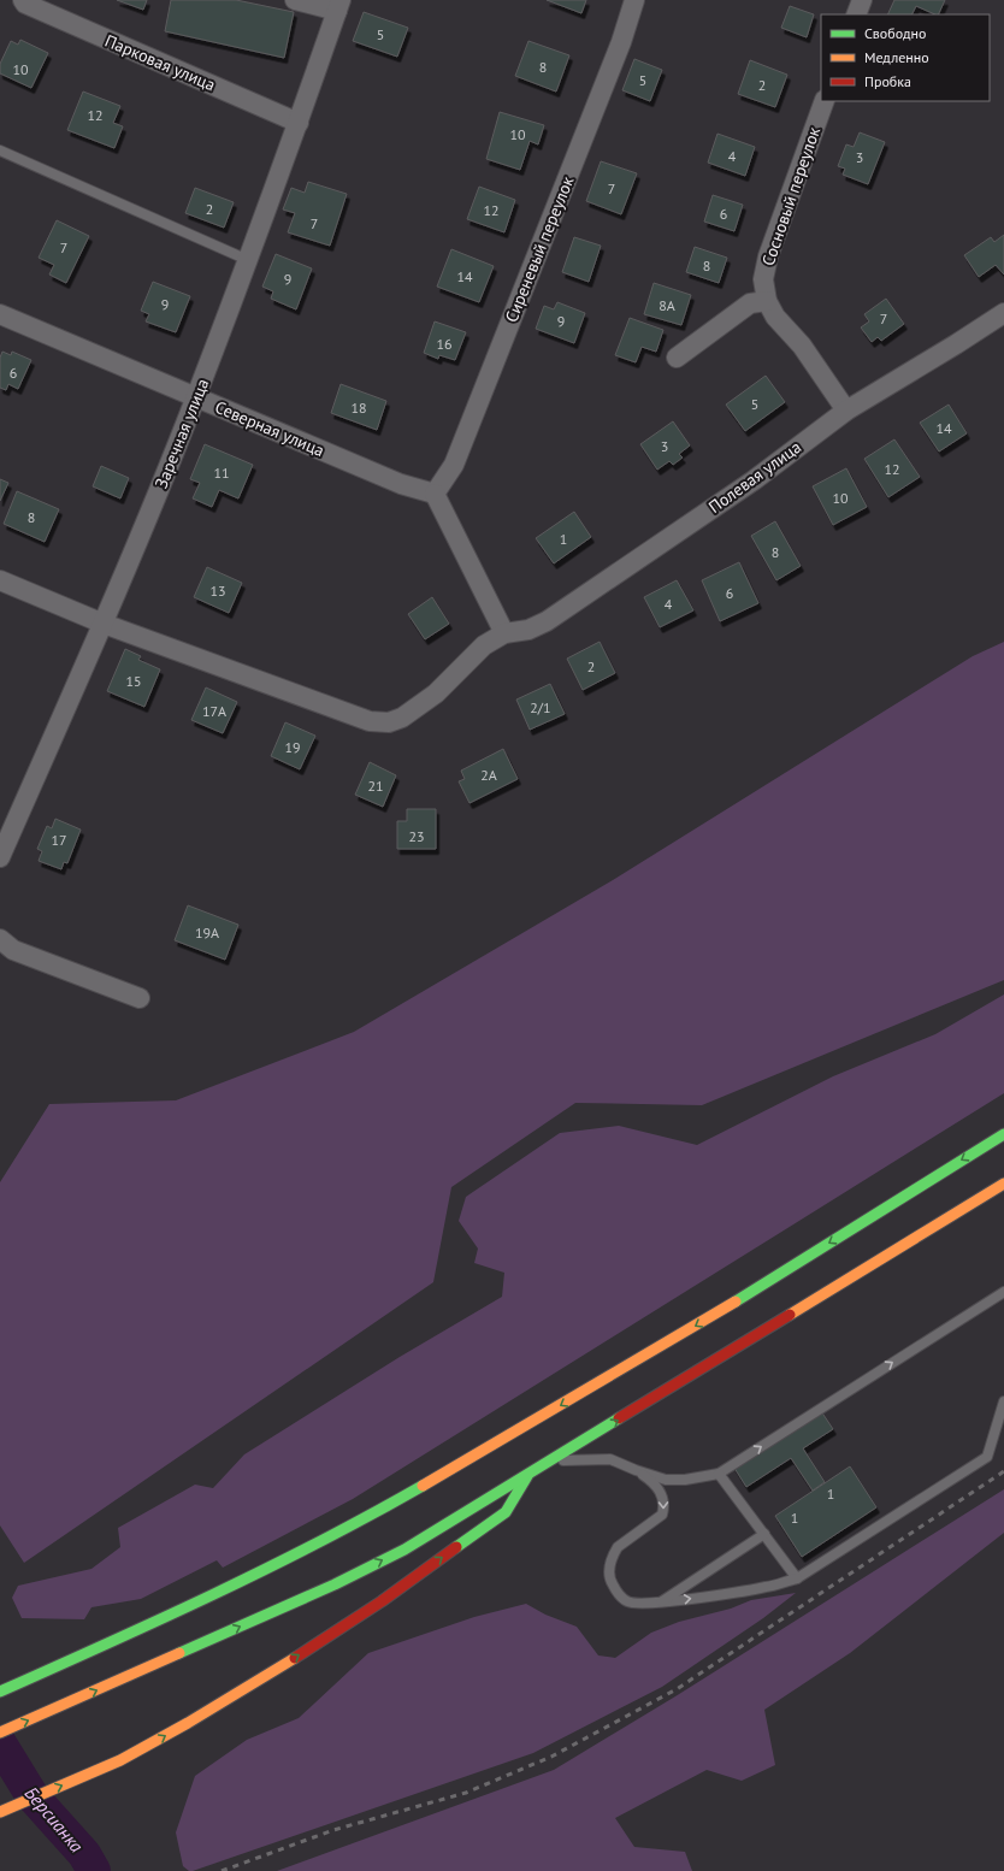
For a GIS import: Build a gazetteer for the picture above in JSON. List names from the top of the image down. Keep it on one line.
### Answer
{"streets":{"street":["Парковая улица","Сосновый переулок","Сиреневый переулок","Северная улица","Заречная улица","Полевая улица"]},"crossings":[["Парковая улица","Заречная улица"],["Сосновый переулок","Полевая улица"],["Сиреневый переулок","Северная улица"],["Северная улица","Заречная улица"]],"water":["Берсианка"],"house_numbers":["5","8","10","5","2","12","10","4","3","7","2","12","6","7","7","8","14","9","9","8А","7","9","16","6","5","18","14","3","12","11","10","8","1","8","13","6","4","2","15","2/1","17А","19","2А","21","23","17","19А","1","1"],"legend":["Свободно","Медленно","Пробка"]}
